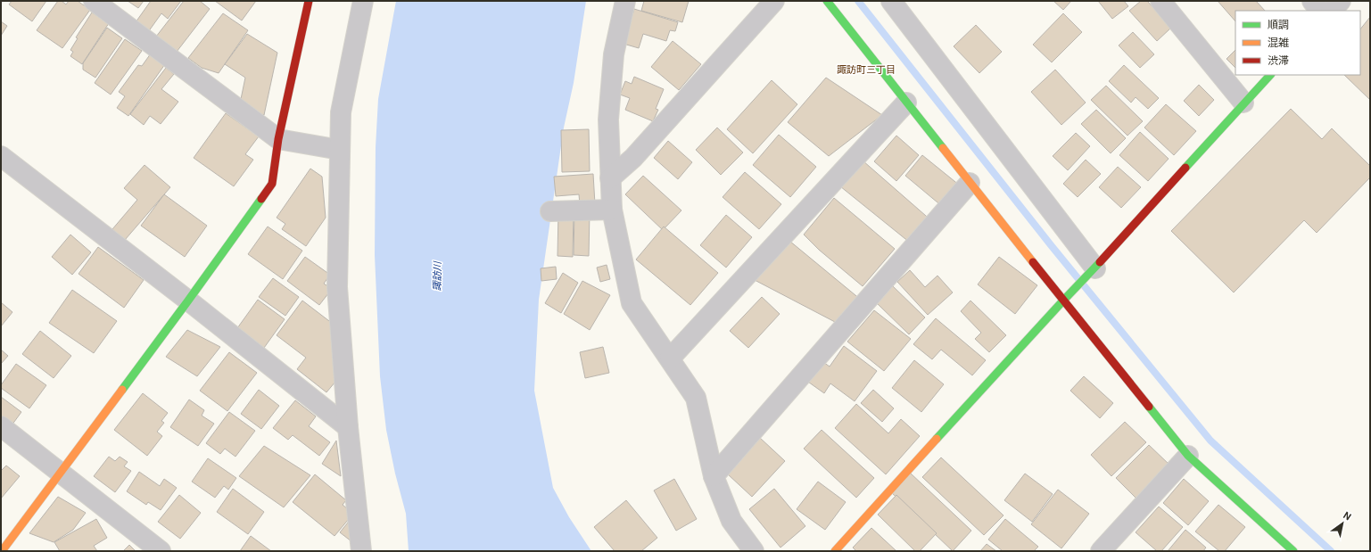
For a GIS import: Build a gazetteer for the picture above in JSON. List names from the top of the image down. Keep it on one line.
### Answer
{"districts":["諏訪町三丁目"],"water":["諏訪川"],"legend":["順調","混雑","渋滞"],"north":"top right"}
